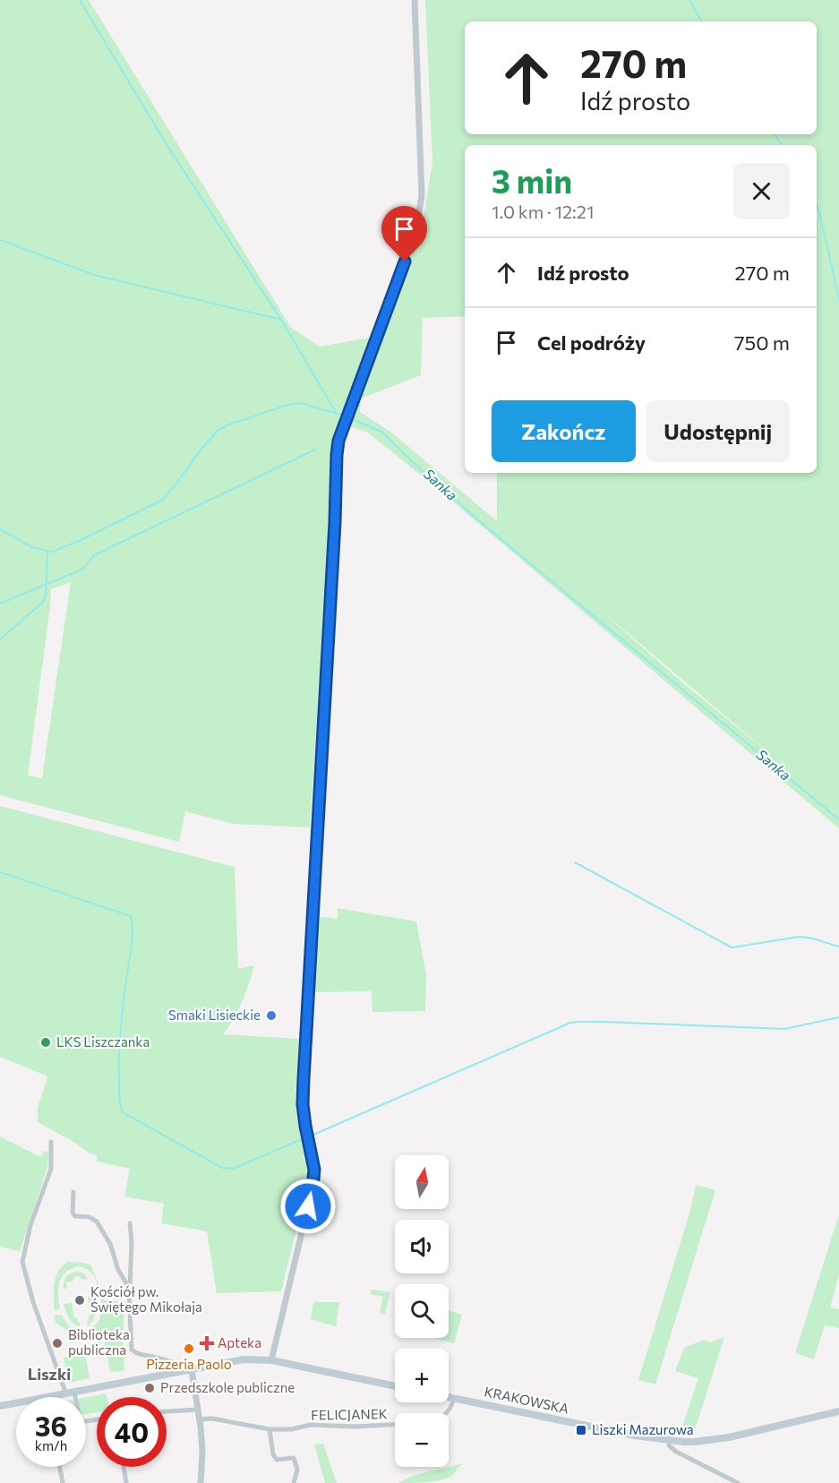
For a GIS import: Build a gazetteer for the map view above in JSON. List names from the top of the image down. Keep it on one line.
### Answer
{"streets":{"main road":["KRAKOWSKA"],"street":["FELICJANEK"]},"districts":["Liszki"],"water":["Sanka"],"places":{"other":["Smaki Lisieckie","LKS Liszczanka","Kościół pw. Świętego Mikołaja","Biblioteka publiczna","Pizzeria Paolo","Przedszkole publiczne"],"health":["Apteka"],"transit":["Liszki Mazurowa"]},"north":"top","page":{"turn":["270 m","Idź prosto"],"heading":["3 min","1.0 km · 12:21"],"list":[{"name":"Idź prosto","value":"270 m"},{"name":"Cel podróży","value":"750 m"}],"buttons":["Zakończ","Udostępnij"],"map_buttons":["+","−"],"speed":"36 km/h","limit":"40"}}
